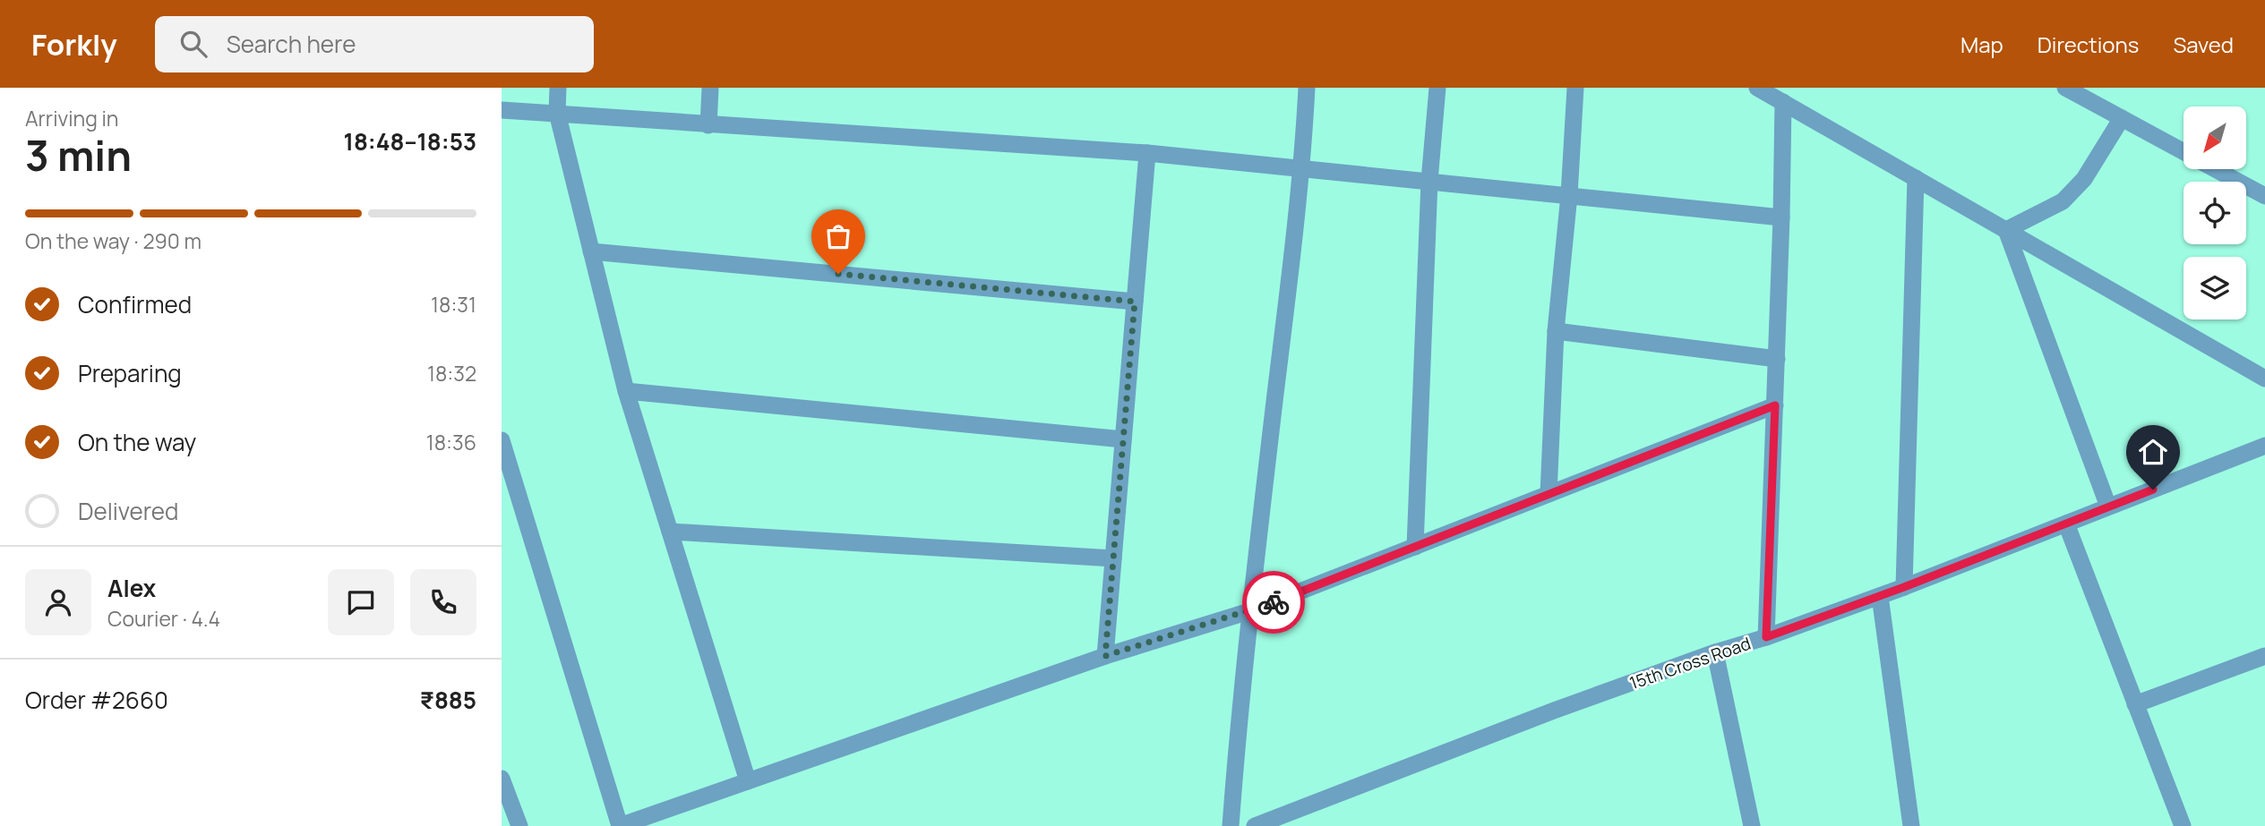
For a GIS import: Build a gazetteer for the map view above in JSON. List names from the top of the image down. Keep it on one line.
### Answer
{"streets":{"street":["15th Cross Road"]},"north":"bottom left","page":{"header":"Forkly","search":"Search here","nav":["Map","Directions","Saved"],"heading":["3 min","Arriving in","18:48–18:53"],"panel":["Alex","Courier · 4.4","Order #2660","₹885"],"bar":"On the way · 290 m","list":[["Confirmed","18:31"],["Preparing","18:32"],["On the way","18:36"],"Delivered"]}}
